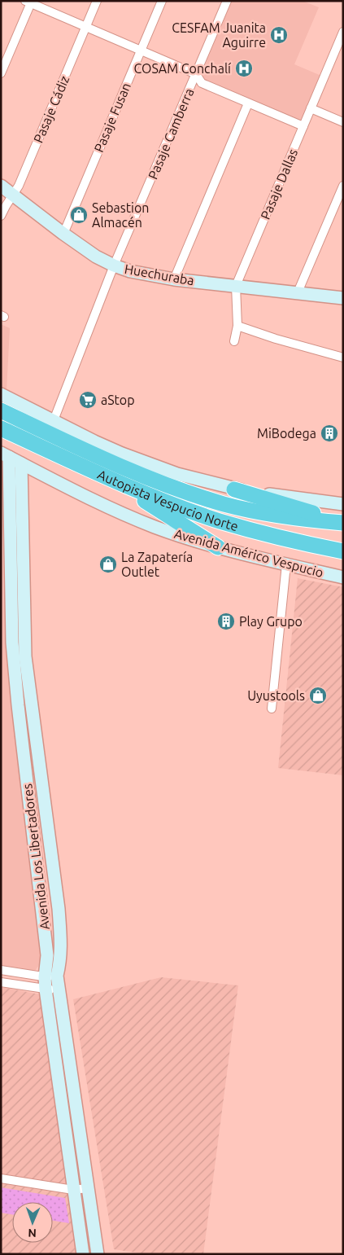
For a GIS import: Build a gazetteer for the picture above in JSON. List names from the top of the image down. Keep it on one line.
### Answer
{"streets":{"highway":["Autopista Vespucio Norte"],"street":["Pasaje Cádiz","Pasaje Fusan","Pasaje Camberra","Pasaje Dallas","Huechuraba","Avenida Américo Vespucio","Avenida Los Libertadores"]},"crossings":[["Pasaje Cádiz","Huechuraba"],["Pasaje Fusan","Huechuraba"],["Pasaje Camberra","Huechuraba"],["Pasaje Dallas","Huechuraba"],["Avenida Américo Vespucio","Avenida Los Libertadores"]],"places":{"hospital":["CESFAM Juanita Aguirre","COSAM Conchalí"],"shop":["Sebastion Almacén","La Zapatería Outlet","Uyustools"],"supermarket":["aStop"],"building":["MiBodega","Play Grupo"]},"north":"bottom"}
